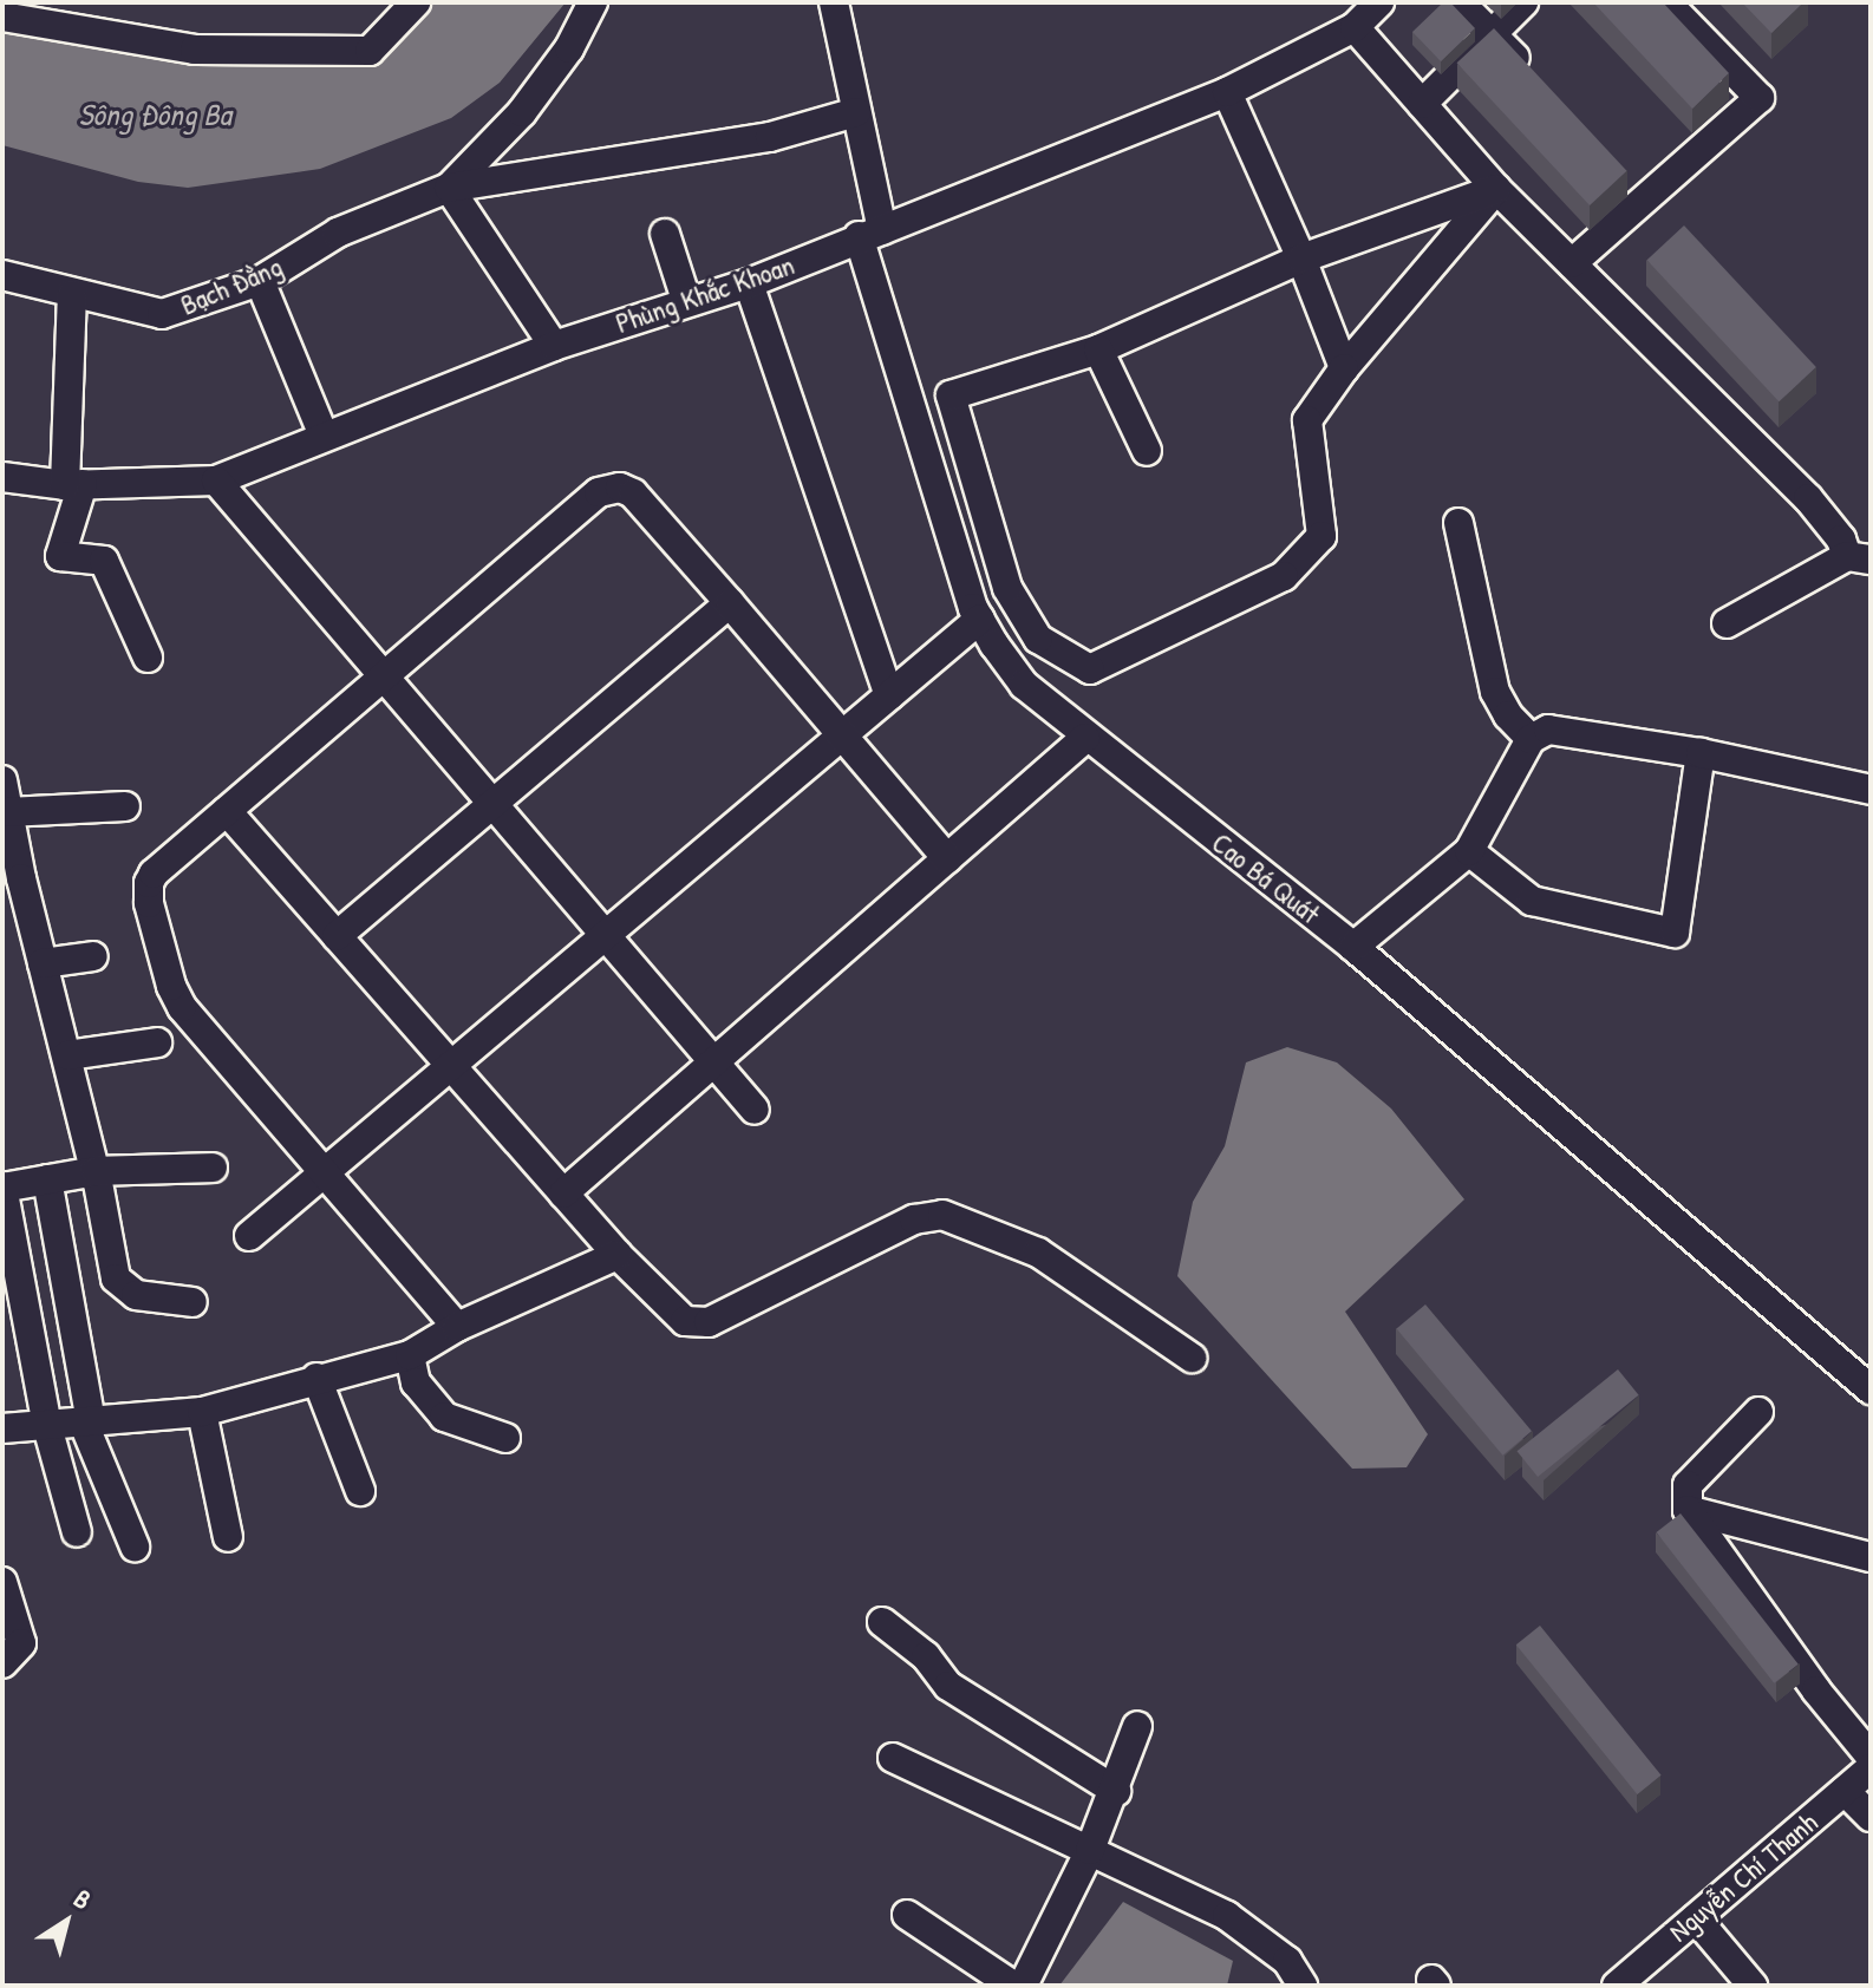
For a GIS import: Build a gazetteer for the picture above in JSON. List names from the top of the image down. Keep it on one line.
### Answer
{"streets":{"street":["Bạch Đằng","Phùng Khắc Khoan","Cao Bá Quát","Nguyễn Chí Thanh"]},"crossings":[["Phùng Khắc Khoan","Cao Bá Quát"]],"water":["Sông Đông Ba"],"north":"top right"}
